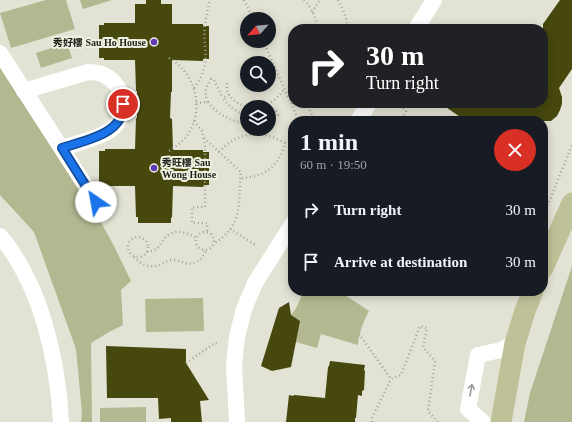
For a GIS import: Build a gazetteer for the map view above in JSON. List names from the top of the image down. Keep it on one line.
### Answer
{"places":["秀好樓 Sau Ho House","秀旺樓 Sau Wong House"],"north":"bottom left","page":{"turn":["30 m","Turn right"],"heading":["1 min","60 m · 19:50"],"list":[{"name":"Turn right","value":"30 m"},{"name":"Arrive at destination","value":"30 m"}]}}
